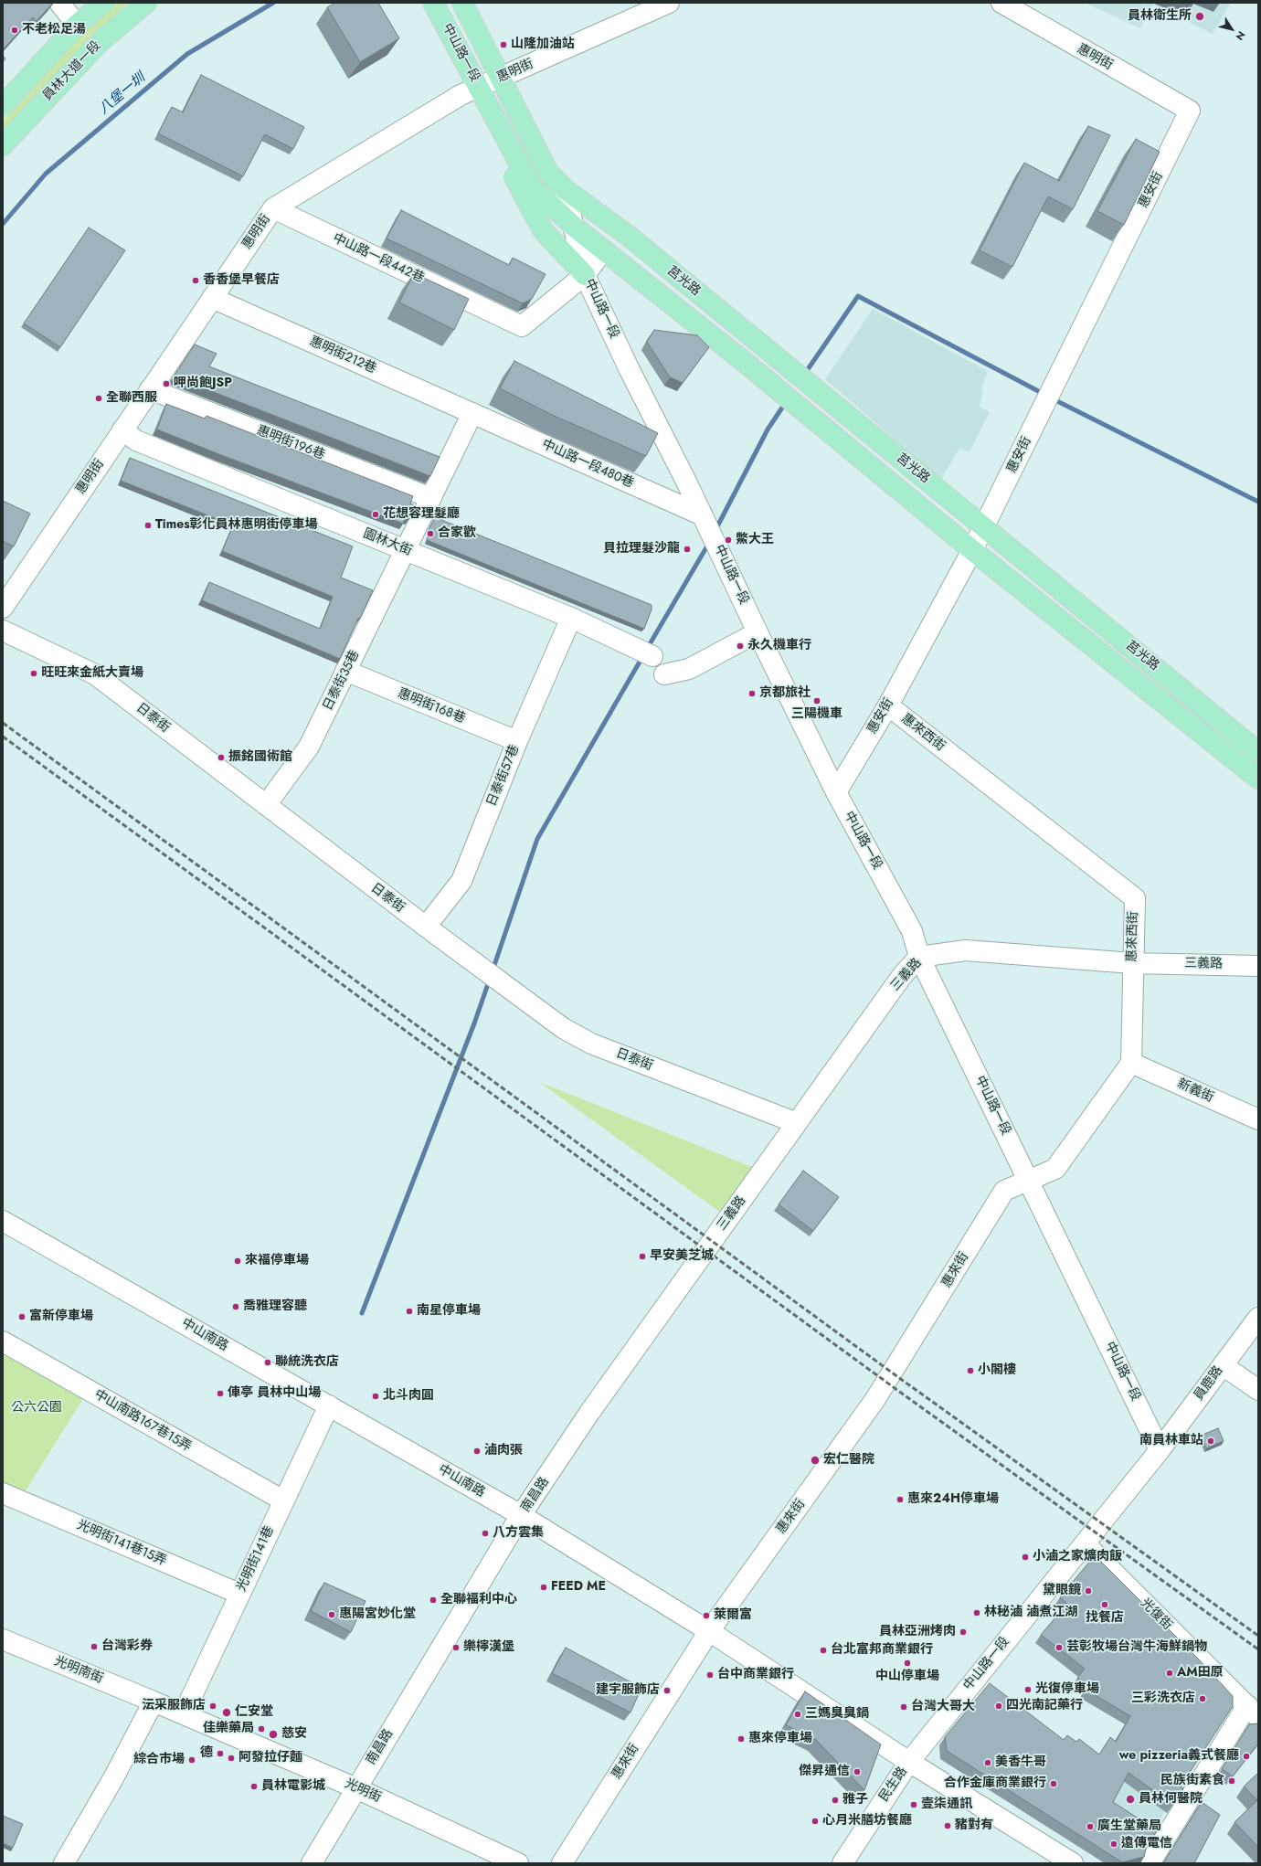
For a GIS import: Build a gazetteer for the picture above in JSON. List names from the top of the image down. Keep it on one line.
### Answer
{"streets":{"main road":["中山路一段","員林大道一段","莒光路"],"street":["惠明街","惠安街","中山路一段442巷","惠明街212巷","惠明街196巷","中山路一段480巷","園林大街","日泰街35巷","惠明街168巷","日泰街","惠來西街","日泰街57巷","三義路","新義街","惠來街","中山南路","員鹿路","中山南路167巷15弄","南昌路","光明街141巷15弄","光明街141巷","光復街","光明南街","民生路","光明街"]},"crossings":[["中山路一段","惠明街"],["中山路一段","惠安街"],["中山路一段","中山路一段442巷"],["中山路一段","莒光路"],["中山路一段","中山路一段480巷"],["中山路一段","三義路"],["中山路一段","惠來街"],["中山路一段","中山南路"],["中山路一段","員鹿路"],["中山路一段","光復街"],["中山路一段","民生路"],["惠明街","惠安街"],["惠明街","中山路一段442巷"],["惠明街","惠明街212巷"],["惠明街","惠明街196巷"],["惠明街","園林大街"],["惠安街","莒光路"],["惠安街","惠來西街"],["中山路一段442巷","莒光路"],["惠明街212巷","中山路一段480巷"],["惠明街212巷","日泰街35巷"],["惠明街196巷","日泰街35巷"],["中山路一段480巷","日泰街35巷"],["園林大街","日泰街35巷"],["園林大街","日泰街57巷"],["日泰街35巷","惠明街168巷"],["日泰街35巷","日泰街"],["惠明街168巷","日泰街57巷"],["日泰街","日泰街57巷"],["日泰街","三義路"],["惠來西街","三義路"],["惠來西街","新義街"],["三義路","南昌路"],["惠來街","中山南路"],["中山南路","南昌路"],["中山南路","光明街141巷"],["中山南路","民生路"],["中山南路167巷15弄","光明街141巷"],["南昌路","光明街"],["光明街141巷15弄","光明街141巷"],["光明街141巷","光明街"],["光明南街","光明街"]],"water":["八堡一圳"],"parks":["公六公園"],"places":["員林衛生所","不老松足湯","山隆加油站","香香堡早餐店","呷尚飽JSP","全聯西服","花想容理髮廳","Times彰化員林惠明街停車場","合家歡","鱉大王","貝拉理髮沙龍","永久機車行","旺旺來金紙大賣場","京都旅社","三陽機車","振銘國術館","早安美芝城","來福停車場","喬雅理容聽","南星停車場","富新停車場","聯統洗衣店","小閣樓","俥亭 員林中山場","北斗肉圓","南員林車站","滷肉張","宏仁醫院","惠來24H停車場","八方雲集","小滷之家爌肉飯","FEED ME","黛眼鏡","全聯福利中心","找餐店","林秘滷 滷煮江湖","惠陽宮妙化堂","萊爾富","員林亞洲烤肉","台灣彩券","樂檸漢堡","芸彰牧場台灣牛海鮮鍋物","台北富邦商業銀行","中山停車場","AM田原","台中商業銀行","光復停車場","建宇服飾店","三彩洗衣店","沄采服飾店","四光南記藥行","台灣大哥大","仁安堂","三媽臭臭鍋","佳樂藥局","慈安","惠來停車場","德","we pizzeria義式餐廳","阿發拉仔麵","綜合市場","美香牛哥","傑昇通信","民族街素食","合作金庫商業銀行","員林電影城","員林何醫院","雅子","壹柒通訊","心月米膳坊餐廳","豬對有","廣生堂藥局","遠傳電信"],"north":"bottom right"}
